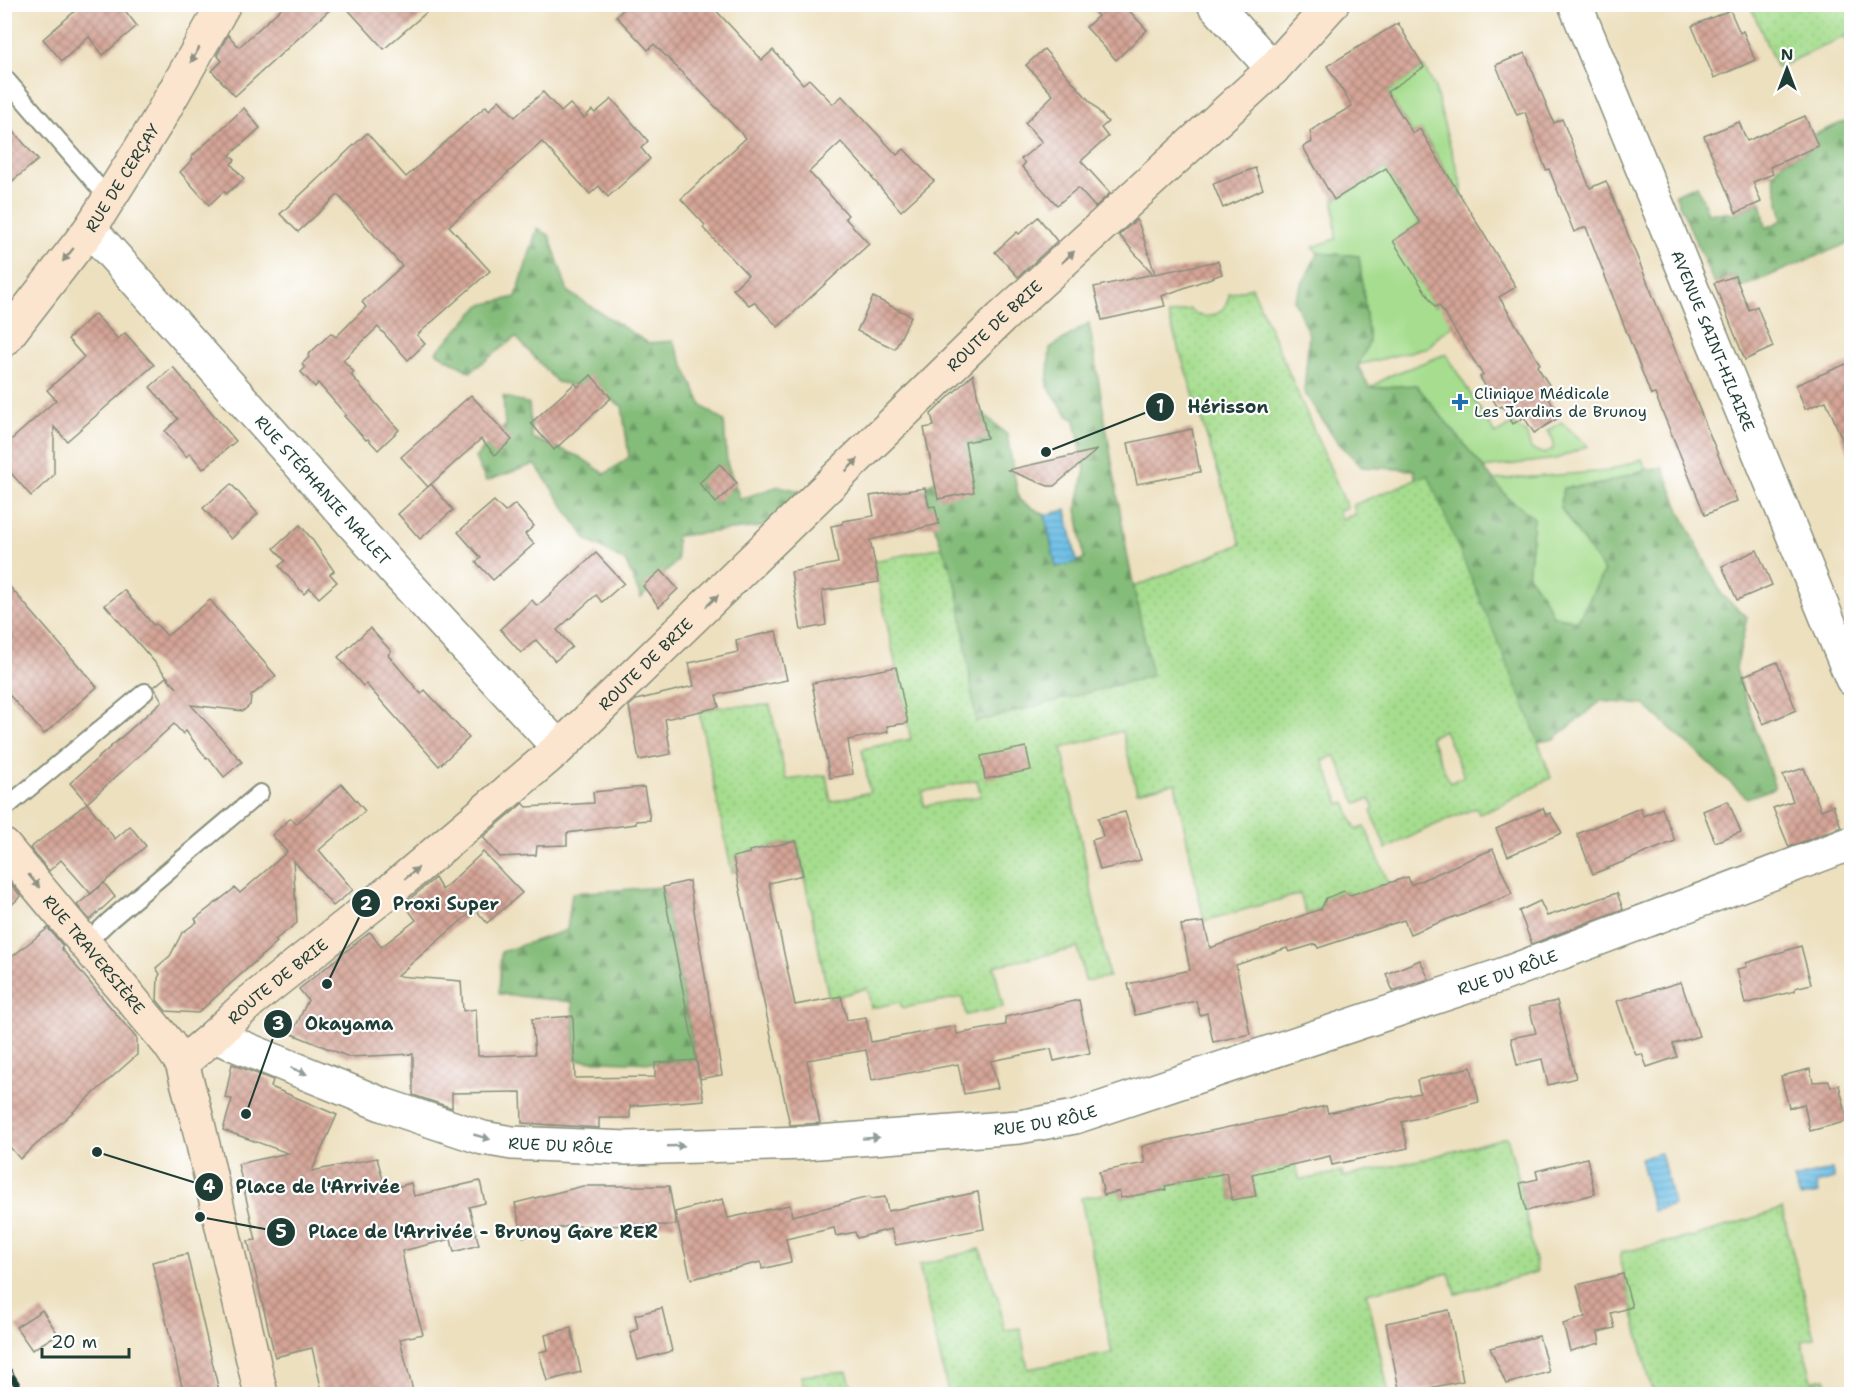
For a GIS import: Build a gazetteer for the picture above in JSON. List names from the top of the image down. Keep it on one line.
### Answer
{"streets":{"street":["RUE DE CERÇAY","ROUTE DE BRIE","AVENUE SAINT-HILAIRE","RUE STÉPHANIE NALLET","RUE TRAVERSIÈRE","RUE DU RÔLE"]},"crossings":[["RUE DE CERÇAY","RUE STÉPHANIE NALLET"],["ROUTE DE BRIE","RUE STÉPHANIE NALLET"],["ROUTE DE BRIE","RUE TRAVERSIÈRE"],["ROUTE DE BRIE","RUE DU RÔLE"]],"one_way":["RUE DE CERÇAY","ROUTE DE BRIE","RUE TRAVERSIÈRE","RUE DU RÔLE"],"places":{"health":["Clinique Médicale Les Jardins de Brunoy"],"other":["Hérisson","Proxi Super","Okayama","Place de l'Arrivée","Place de l'Arrivée - Brunoy Gare RER"]},"scale_bar":"20 m","north":"top"}
